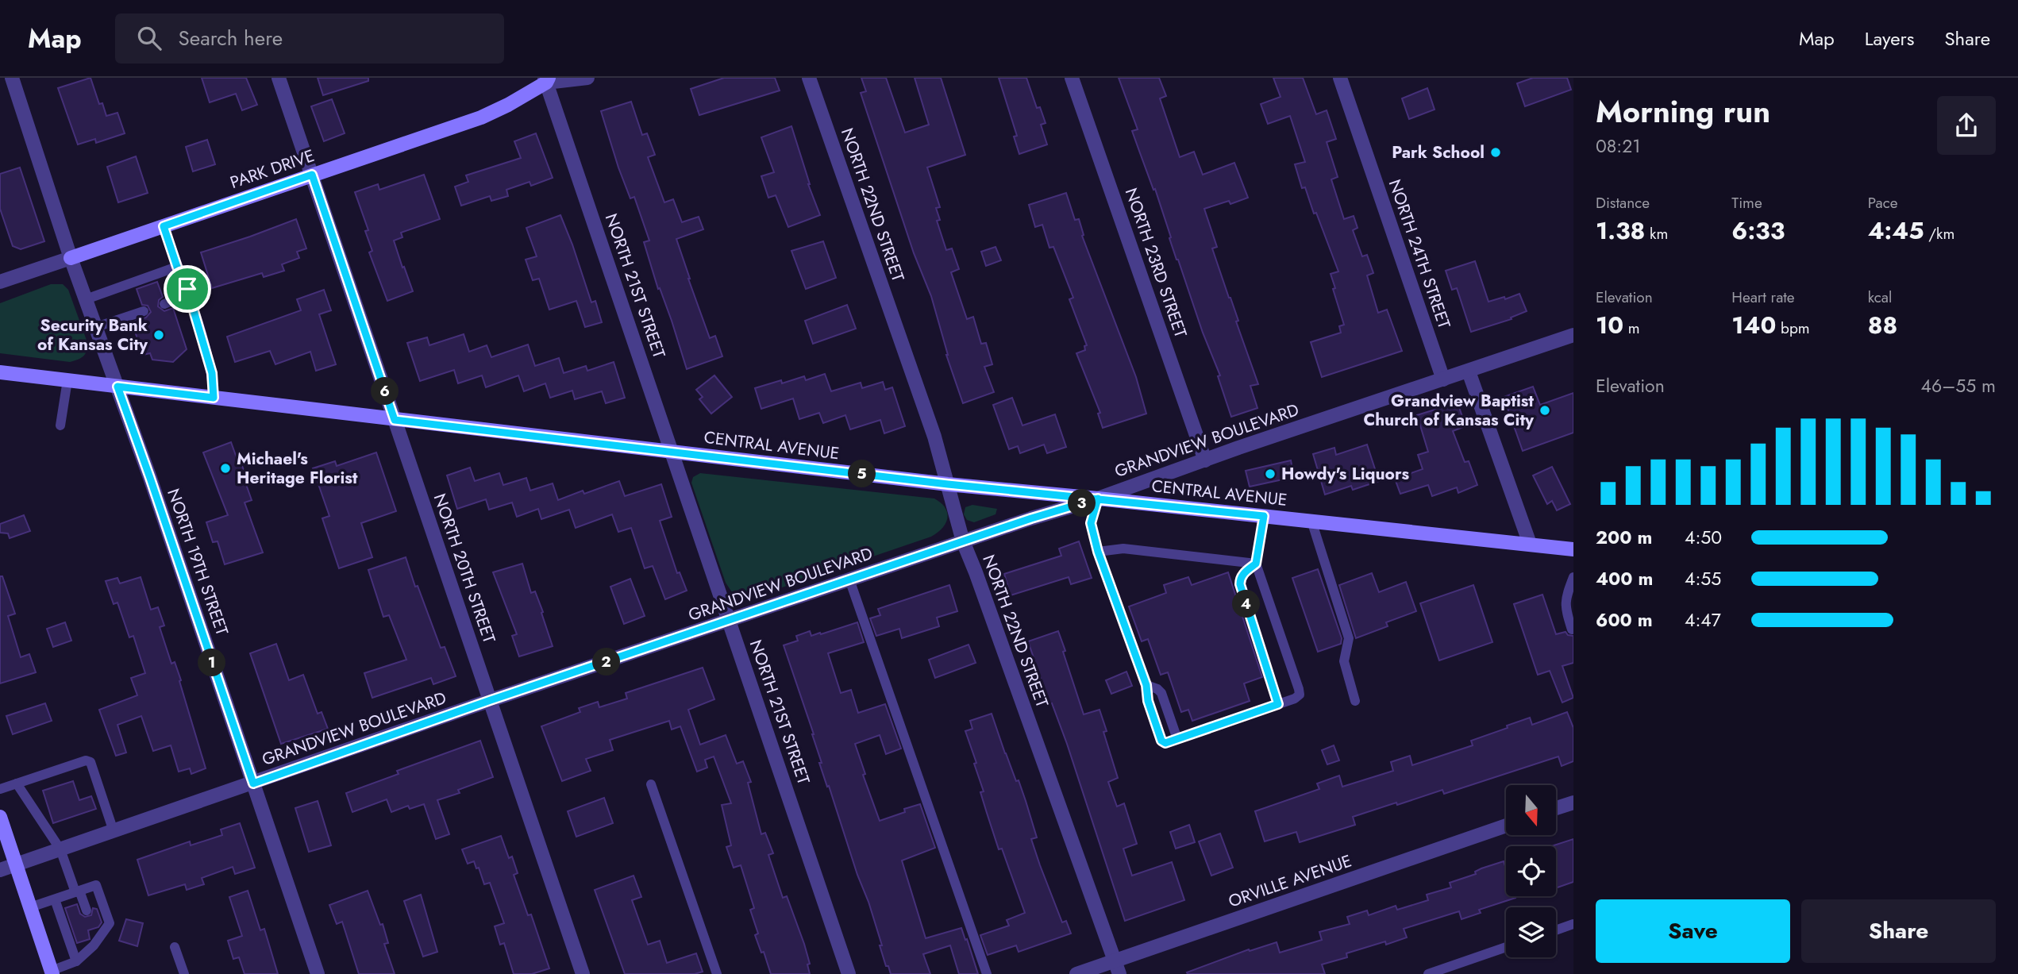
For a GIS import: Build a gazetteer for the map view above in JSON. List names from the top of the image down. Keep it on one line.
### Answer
{"streets":{"main road":["PARK DRIVE","CENTRAL AVENUE"],"street":["NORTH 22ND STREET","NORTH 24TH STREET","NORTH 23RD STREET","NORTH 21ST STREET","GRANDVIEW BOULEVARD","NORTH 19TH STREET","NORTH 20TH STREET","ORVILLE AVENUE"]},"crossings":[["PARK DRIVE","NORTH 21ST STREET"],["PARK DRIVE","NORTH 19TH STREET"],["PARK DRIVE","NORTH 20TH STREET"],["NORTH 22ND STREET","GRANDVIEW BOULEVARD"],["NORTH 22ND STREET","CENTRAL AVENUE"],["NORTH 22ND STREET","ORVILLE AVENUE"],["NORTH 24TH STREET","GRANDVIEW BOULEVARD"],["NORTH 23RD STREET","GRANDVIEW BOULEVARD"],["NORTH 21ST STREET","GRANDVIEW BOULEVARD"],["NORTH 21ST STREET","CENTRAL AVENUE"],["GRANDVIEW BOULEVARD","CENTRAL AVENUE"],["GRANDVIEW BOULEVARD","NORTH 19TH STREET"],["GRANDVIEW BOULEVARD","NORTH 20TH STREET"],["CENTRAL AVENUE","NORTH 19TH STREET"],["CENTRAL AVENUE","NORTH 20TH STREET"]],"places":["Park School","Security Bank of Kansas City","Grandview Baptist Church of Kansas City","Michael's Heritage Florist","Howdy's Liquors"],"north":"bottom","page":{"header":"Map","search":"Search here","nav":["Map","Layers","Share"],"heading":["Morning run","08:21"],"stats":[["Distance","1.38 km"],["Time","6:33"],["Pace","4:45 /km"],["Elevation","10 m"],["Heart rate","140 bpm"],["kcal","88"]],"chart":["Elevation","46–55 m"],"pins":["6","5","3","4","2","1"],"list":[{"name":"200 m","note":"4:50"},{"name":"400 m","note":"4:55"},{"name":"600 m","note":"4:47"}],"buttons":["Save","Share"]}}
